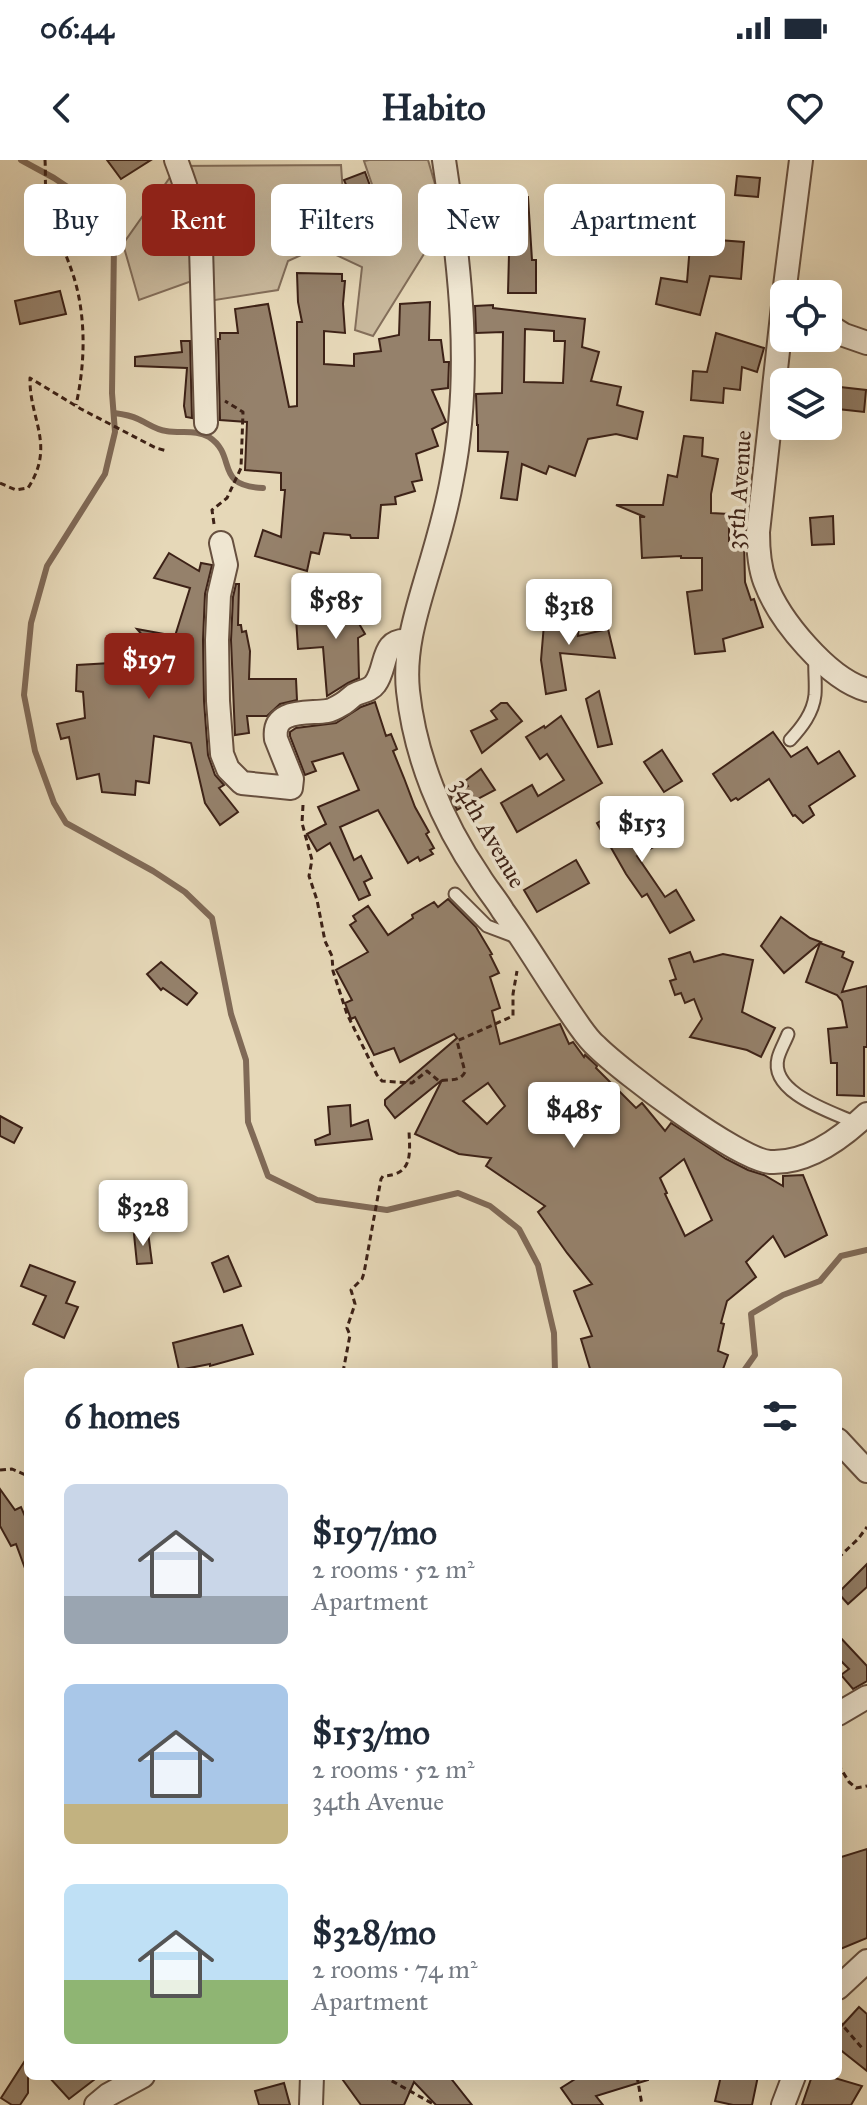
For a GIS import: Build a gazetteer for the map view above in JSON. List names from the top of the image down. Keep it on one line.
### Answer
{"streets":{"street":["35th Avenue","34th Avenue"]},"page":{"status":"06:44","header":"Habito","chip":["Buy","Rent","Filters","New","Apartment"],"price":["$585","$318","$197","$153","$485","$328"],"heading":"6 homes","list":[{"name":"$197/mo","note":"2 rooms · 52 m² · Apartment"},{"name":"$153/mo","note":"2 rooms · 52 m² · 34th Avenue"},{"name":"$328/mo","note":"2 rooms · 74 m² · Apartment"}]}}
